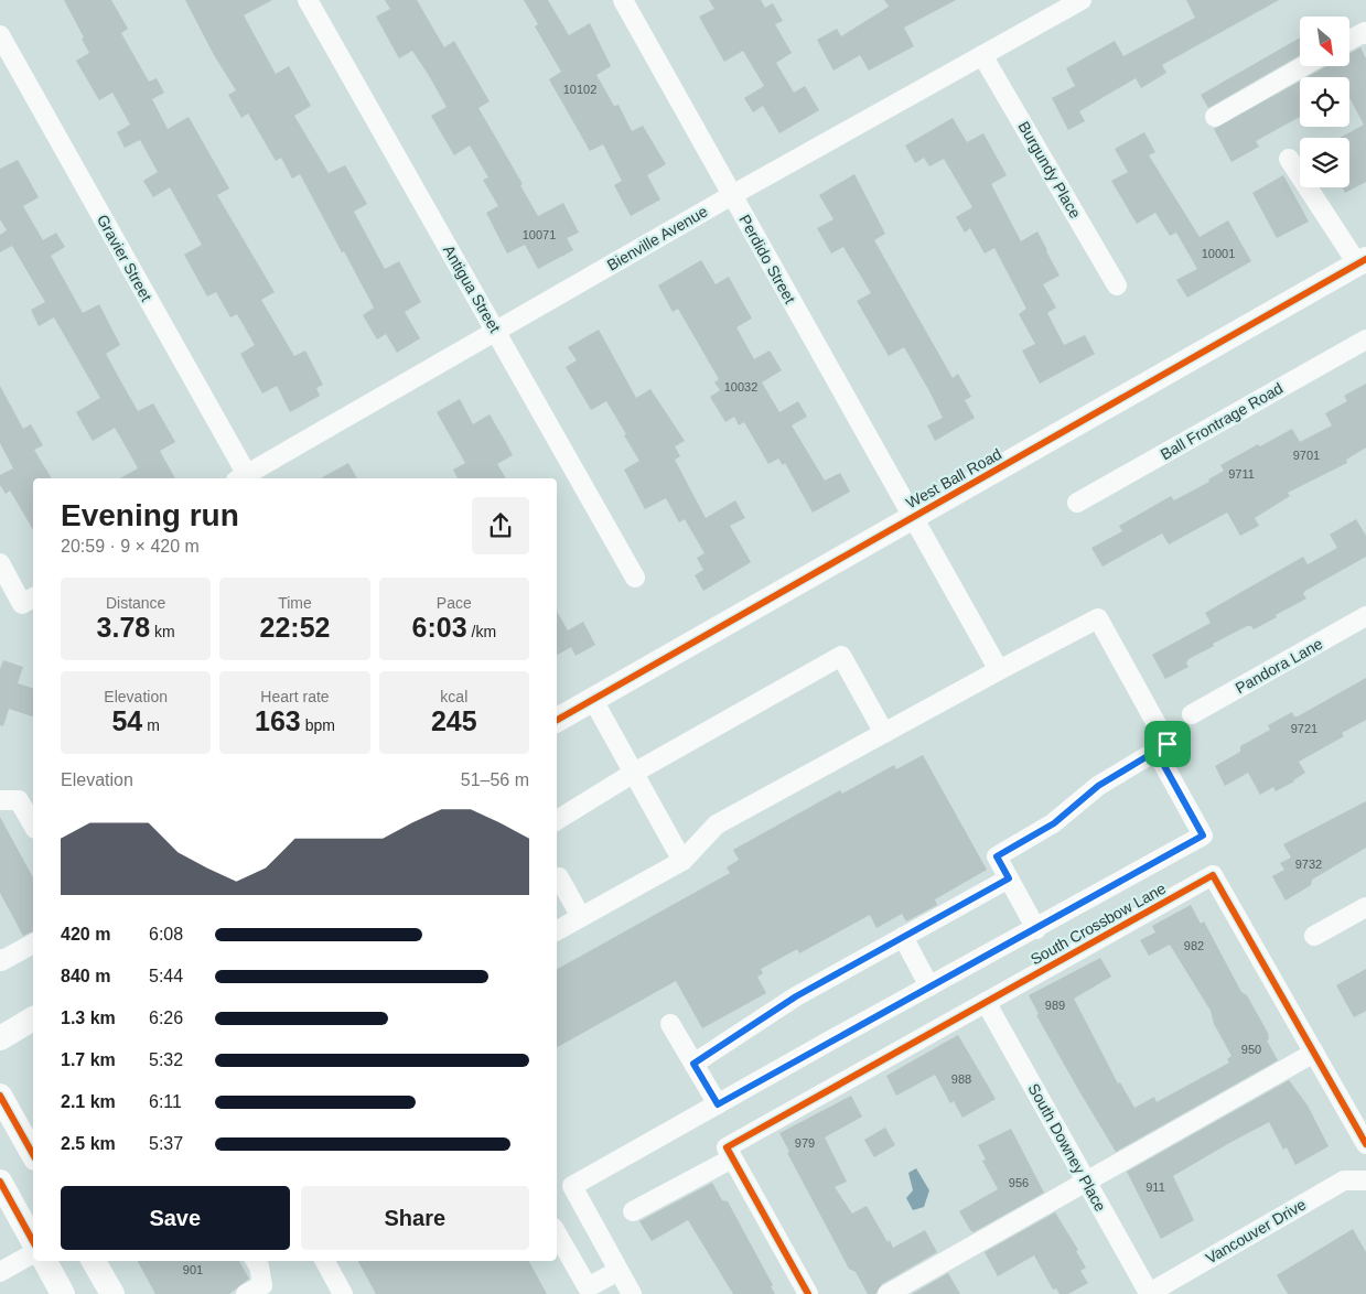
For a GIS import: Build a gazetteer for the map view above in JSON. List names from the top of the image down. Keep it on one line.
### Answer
{"streets":{"main road":["West Ball Road"],"street":["Burgundy Place","Bienville Avenue","Gravier Street","Perdido Street","Antigua Street","Ball Frontrage Road","Pandora Lane","South Crossbow Lane","South Downey Place","Vancouver Drive"]},"crossings":[["Burgundy Place","Bienville Avenue"],["Bienville Avenue","Gravier Street"],["Bienville Avenue","Perdido Street"],["Bienville Avenue","Antigua Street"],["Perdido Street","West Ball Road"],["South Crossbow Lane","South Downey Place"],["South Downey Place","Vancouver Drive"]],"house_numbers":["10102","10071","10001","10032","9701","9711","9721","9732","982","989","950","988","979","956","911","901"],"north":"bottom right","page":{"heading":["Evening run","20:59 · 9 × 420 m"],"stats":[["Distance","3.78 km"],["Time","22:52"],["Pace","6:03 /km"],["Elevation","54 m"],["Heart rate","163 bpm"],["kcal","245"]],"chart":["Elevation","51–56 m"],"list":[{"name":"420 m","note":"6:08"},{"name":"840 m","note":"5:44"},{"name":"1.3 km","note":"6:26"},{"name":"1.7 km","note":"5:32"},{"name":"2.1 km","note":"6:11"},{"name":"2.5 km","note":"5:37"}],"buttons":["Save","Share"]}}
